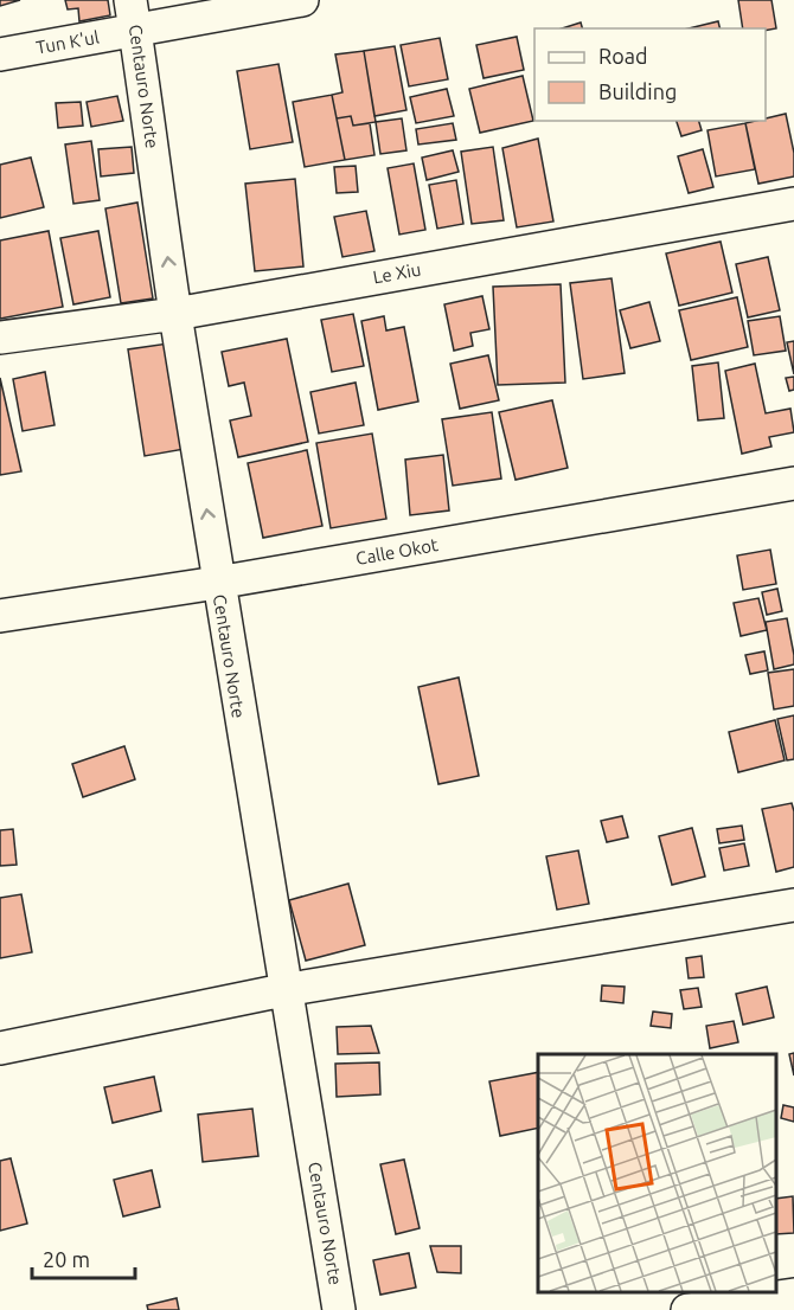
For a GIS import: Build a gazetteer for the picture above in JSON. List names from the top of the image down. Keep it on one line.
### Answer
{"streets":{"street":["Tun K'ul","Centauro Norte","Le Xiu","Calle Okot"]},"crossings":[["Tun K'ul","Centauro Norte"],["Centauro Norte","Le Xiu"],["Centauro Norte","Calle Okot"]],"one_way":["Centauro Norte"],"legend":["Road","Building"],"scale_bar":"20 m"}
